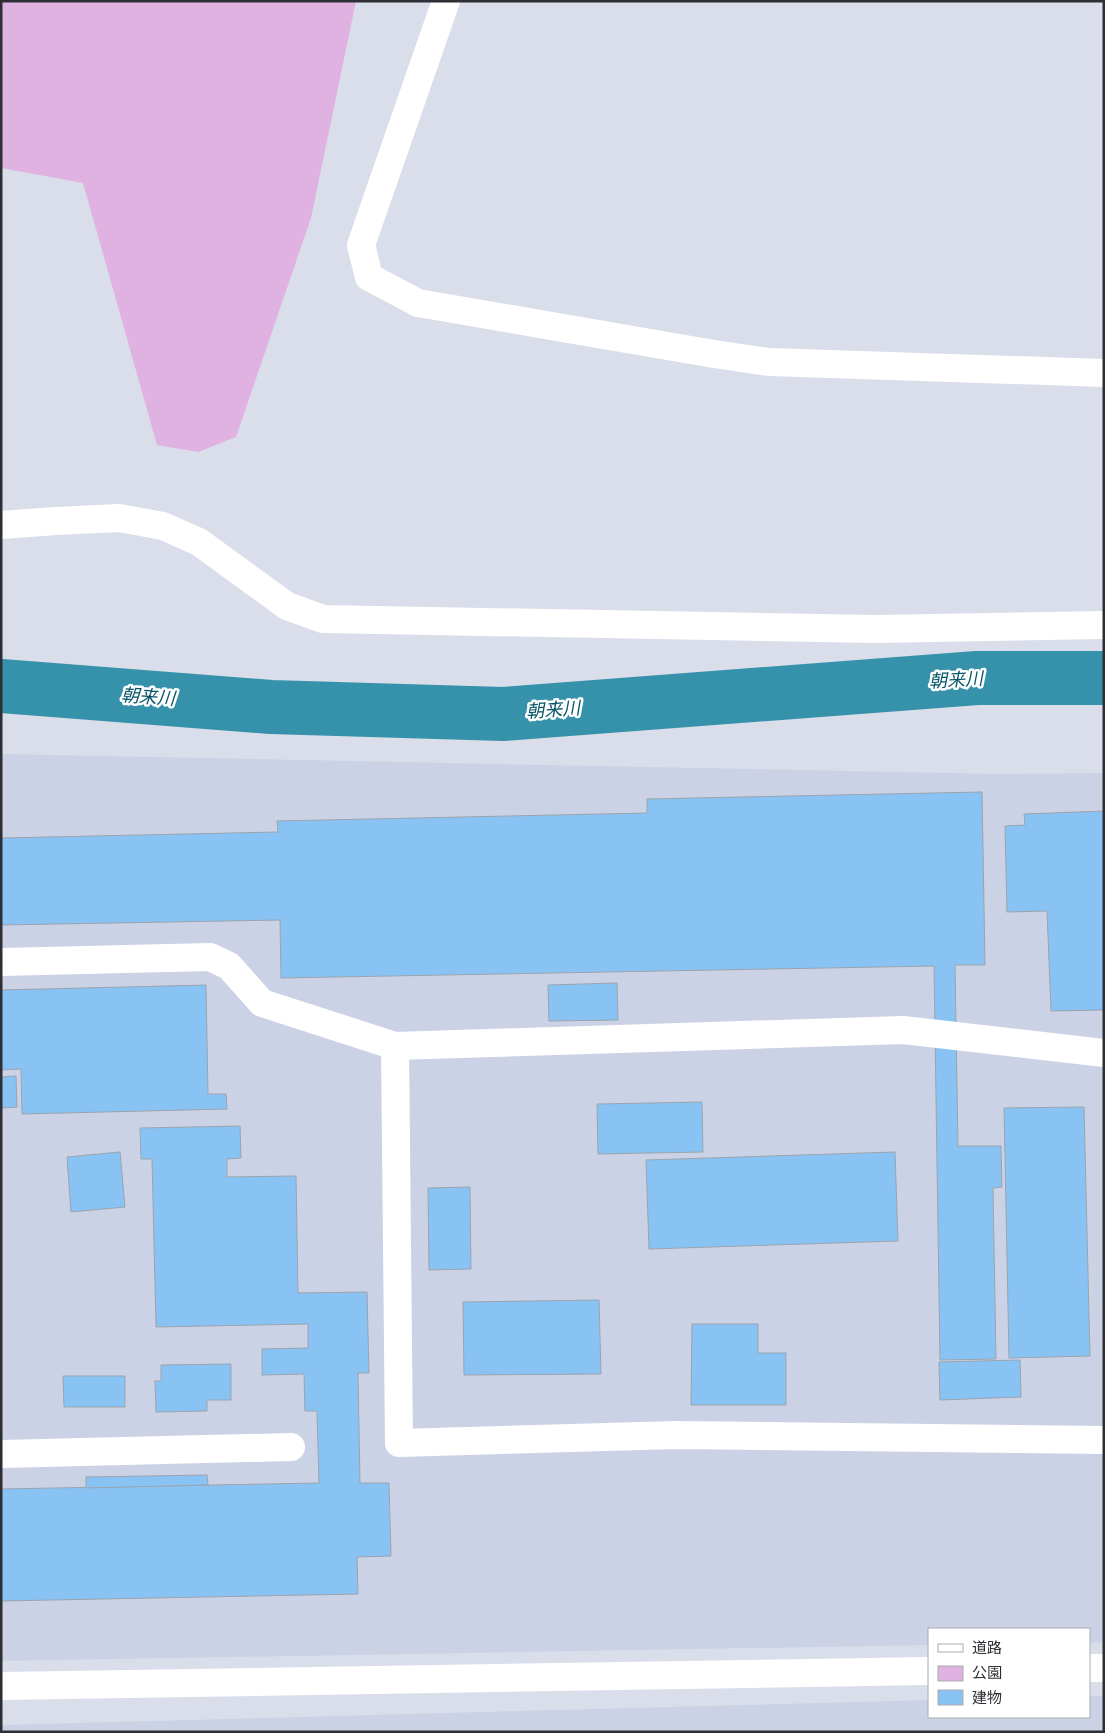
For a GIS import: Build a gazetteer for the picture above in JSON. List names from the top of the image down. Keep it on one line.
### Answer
{"water":["朝来川"],"legend":["道路","公園","建物"]}
